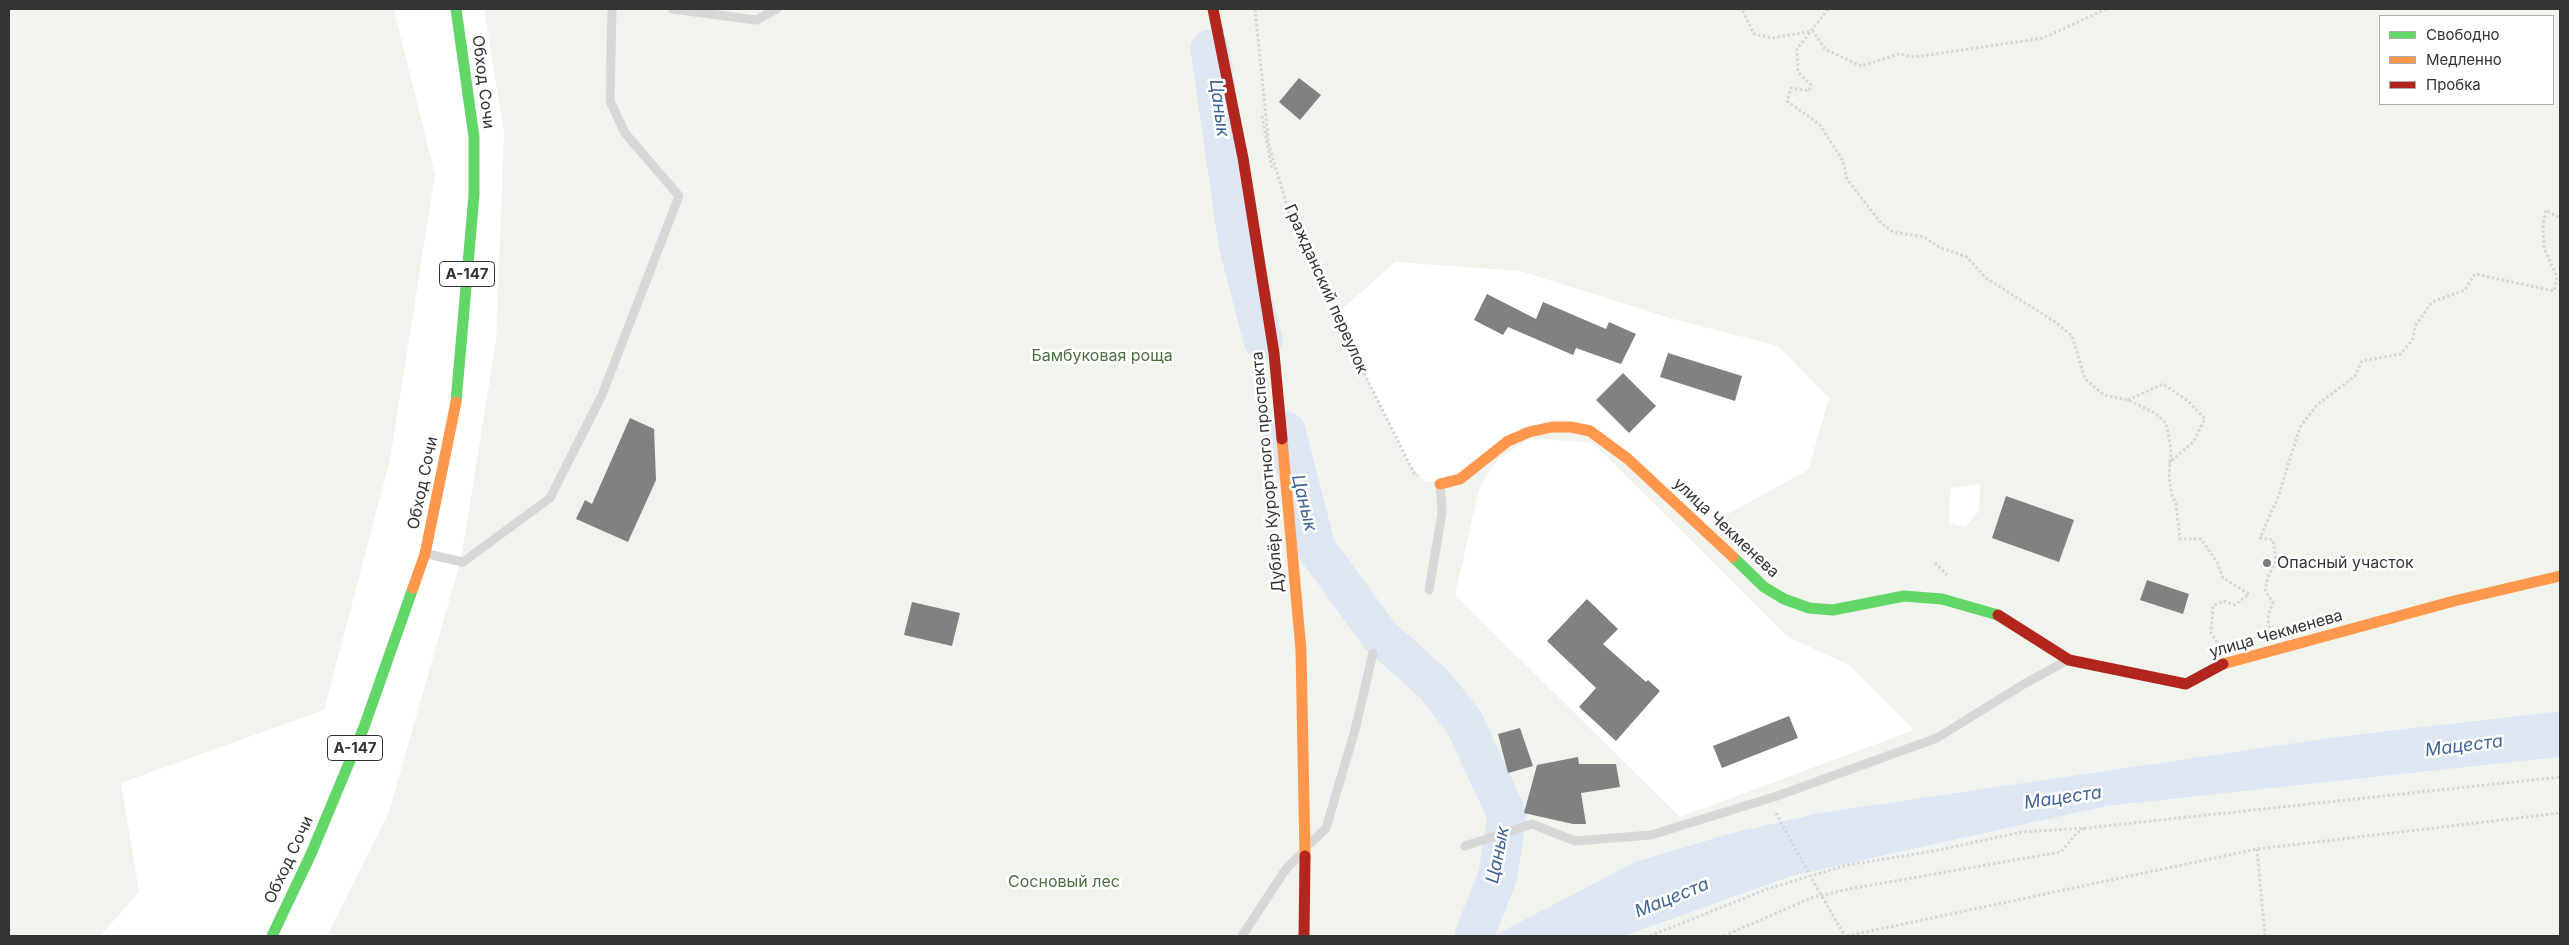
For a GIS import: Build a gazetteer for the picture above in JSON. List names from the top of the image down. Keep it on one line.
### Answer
{"streets":{"main road":["Обход Сочи","А-147","Дублёр Курортного проспекта","улица Чекменева"],"path":["Гражданский переулок"]},"crossings":[["Гражданский переулок","улица Чекменева"]],"water":["Цанык","Мацеста"],"parks":["Бамбуковая роща","Сосновый лес"],"places":["Опасный участок"],"legend":["Свободно","Медленно","Пробка"]}
